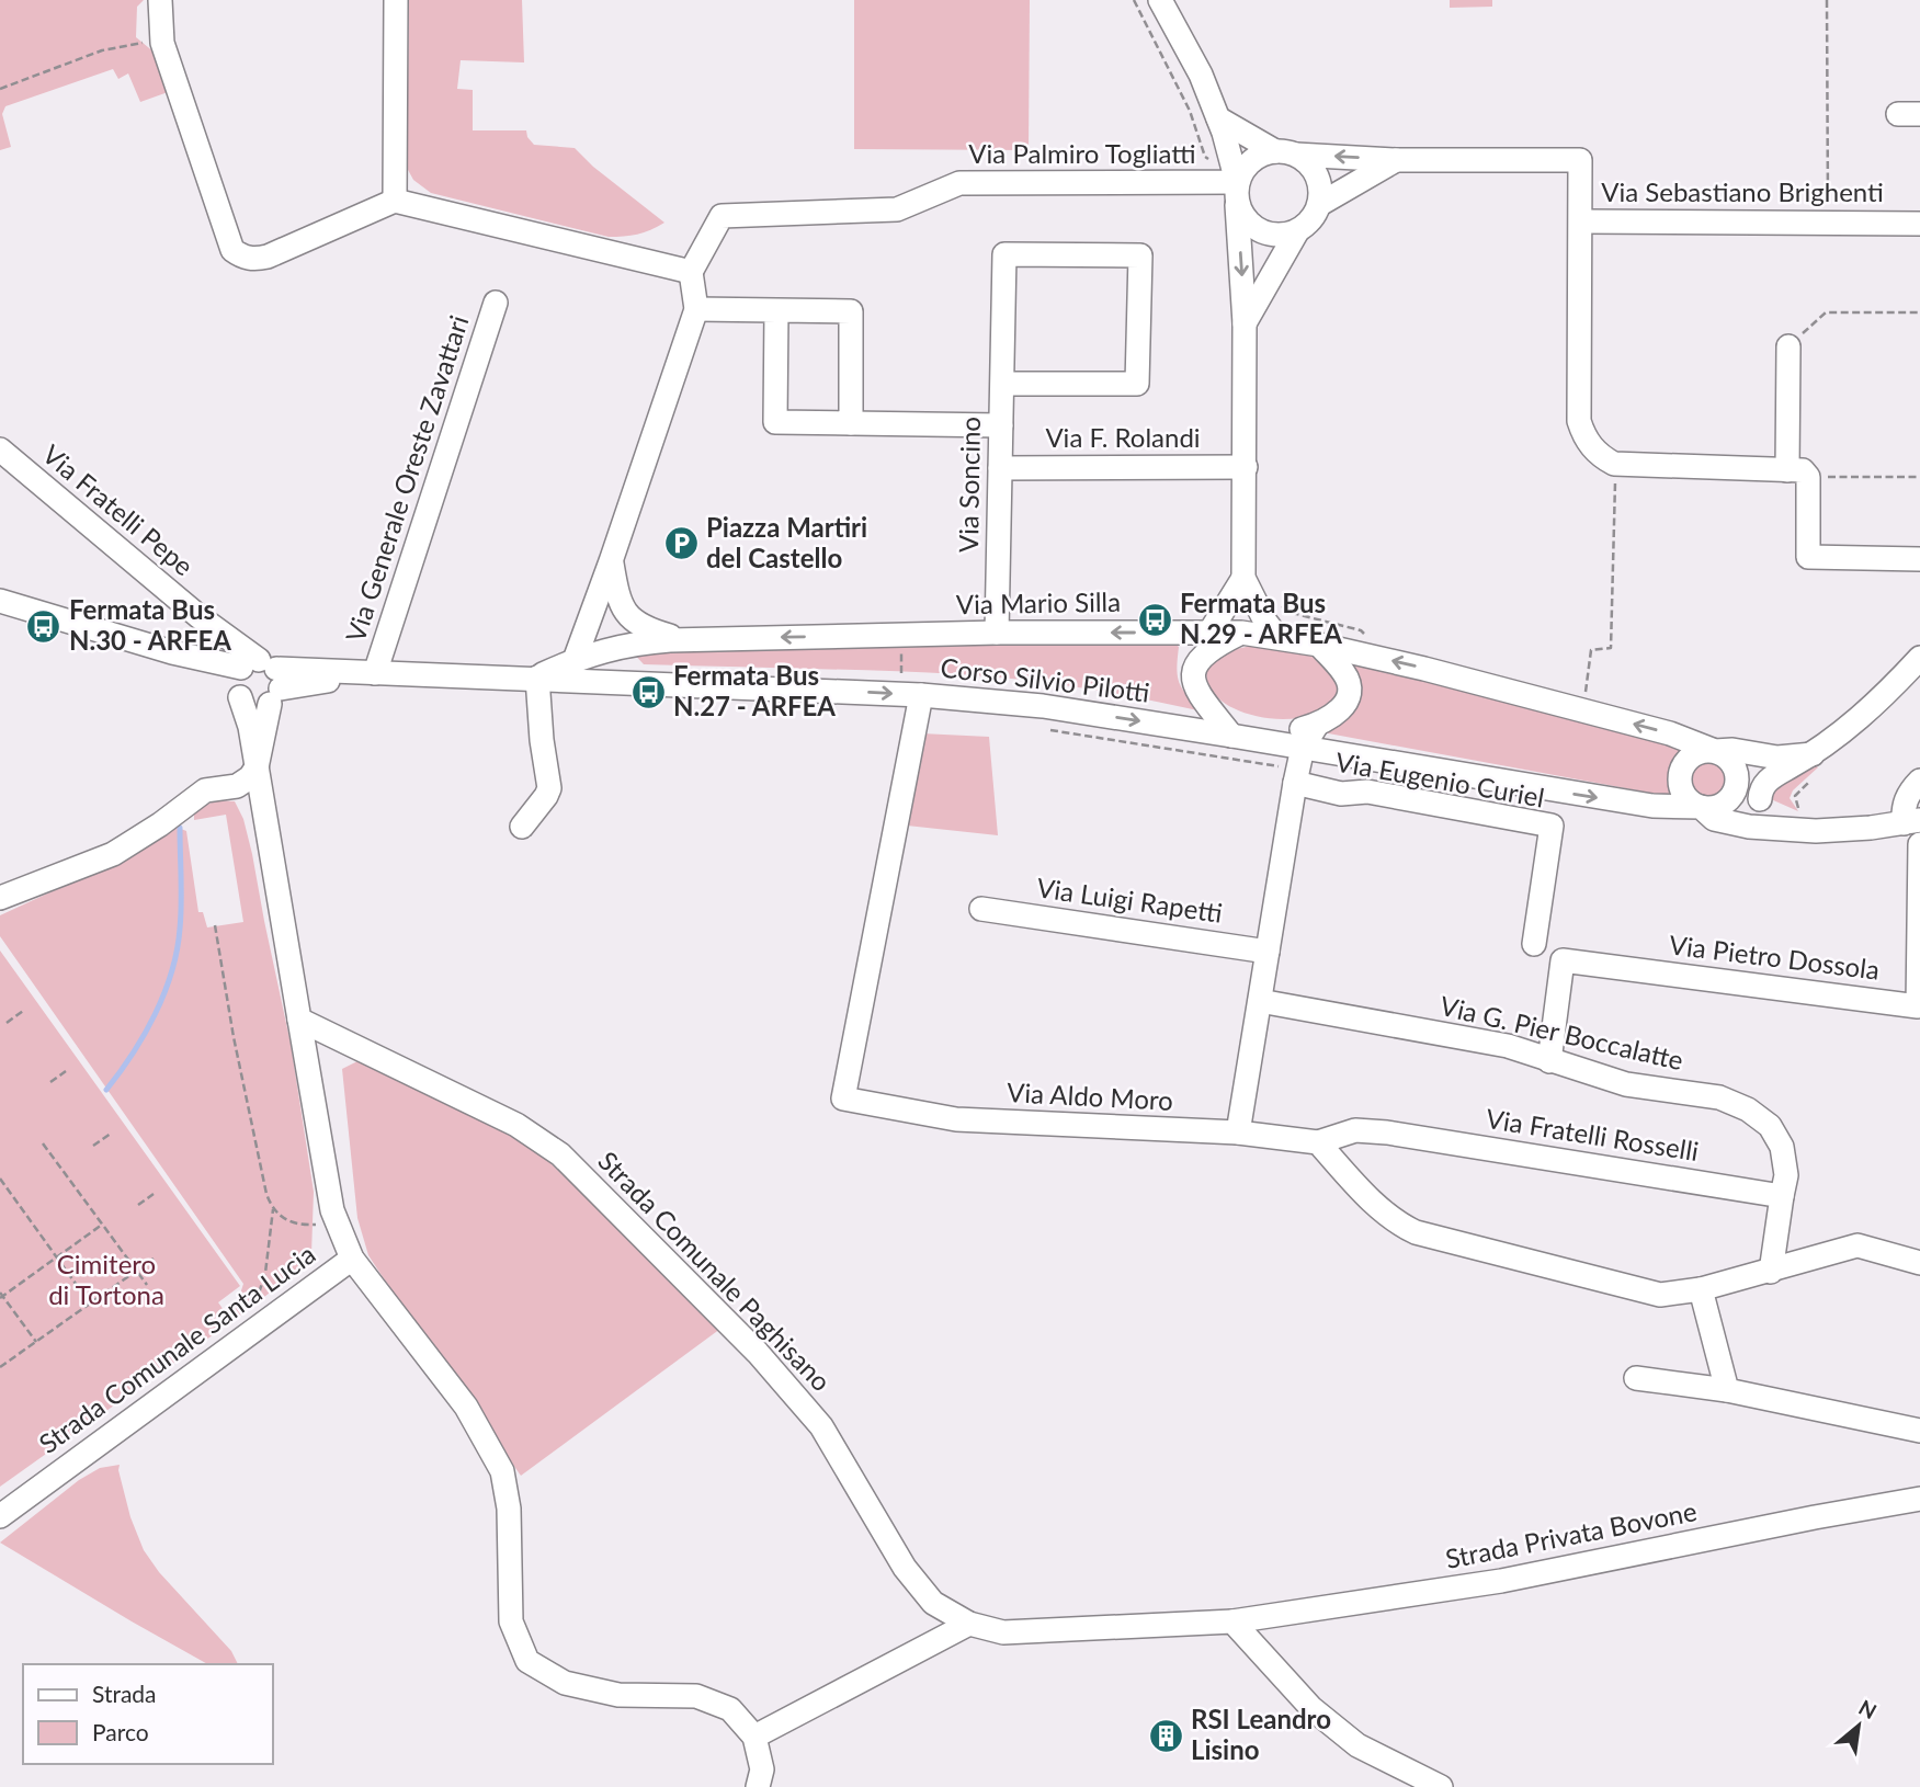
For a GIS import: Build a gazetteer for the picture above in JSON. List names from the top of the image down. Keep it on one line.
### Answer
{"streets":{"street":["Via Palmiro Togliatti","Via Sebastiano Brighenti","Via F. Rolandi","Via Generale Oreste Zavattari","Via Soncino","Via Fratelli Pepe","Via Mario Silla","Corso Silvio Pilotti","Via Eugenio Curiel","Via Luigi Rapetti","Via Pietro Dossola","Via G. Pier Boccalatte","Via Aldo Moro","Via Fratelli Rosselli","Strada Comunale Paghisano","Strada Comunale Santa Lucia","Strada Privata Bovone"]},"crossings":[["Via Palmiro Togliatti","Via Sebastiano Brighenti"],["Via F. Rolandi","Via Soncino"],["Via Generale Oreste Zavattari","Corso Silvio Pilotti"],["Via Soncino","Via Mario Silla"],["Via Fratelli Pepe","Corso Silvio Pilotti"],["Via Mario Silla","Corso Silvio Pilotti"],["Corso Silvio Pilotti","Via Eugenio Curiel"],["Corso Silvio Pilotti","Via Aldo Moro"],["Via Eugenio Curiel","Via Luigi Rapetti"],["Via Eugenio Curiel","Via G. Pier Boccalatte"],["Via Eugenio Curiel","Via Aldo Moro"],["Via Pietro Dossola","Via G. Pier Boccalatte"],["Via G. Pier Boccalatte","Via Fratelli Rosselli"],["Via Aldo Moro","Via Fratelli Rosselli"],["Strada Comunale Paghisano","Strada Privata Bovone"]],"one_way":["Via Mario Silla","Corso Silvio Pilotti"],"parks":["Cimitero di Tortona"],"places":{"parking":["Piazza Martiri del Castello"],"bus stop":["Fermata Bus N.29 - ARFEA","Fermata Bus N.30 - ARFEA","Fermata Bus N.27 - ARFEA"],"building":["RSI Leandro Lisino"]},"legend":["Strada","Parco"],"north":"top right"}
